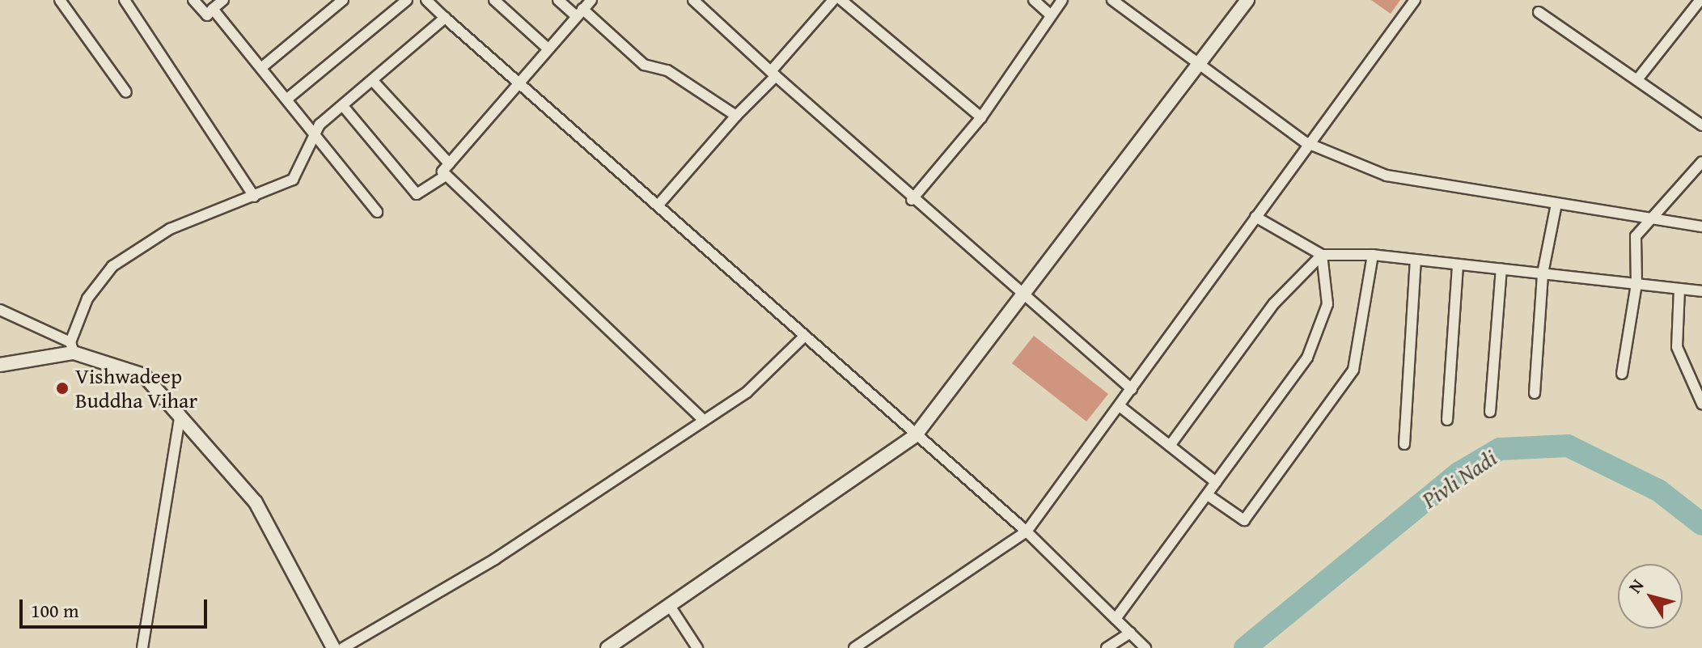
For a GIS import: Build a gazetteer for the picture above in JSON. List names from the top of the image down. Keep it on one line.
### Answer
{"water":["Pivli Nadi"],"places":["Vishwadeep Buddha Vihar"],"scale_bar":"100 m","north":"top left"}
